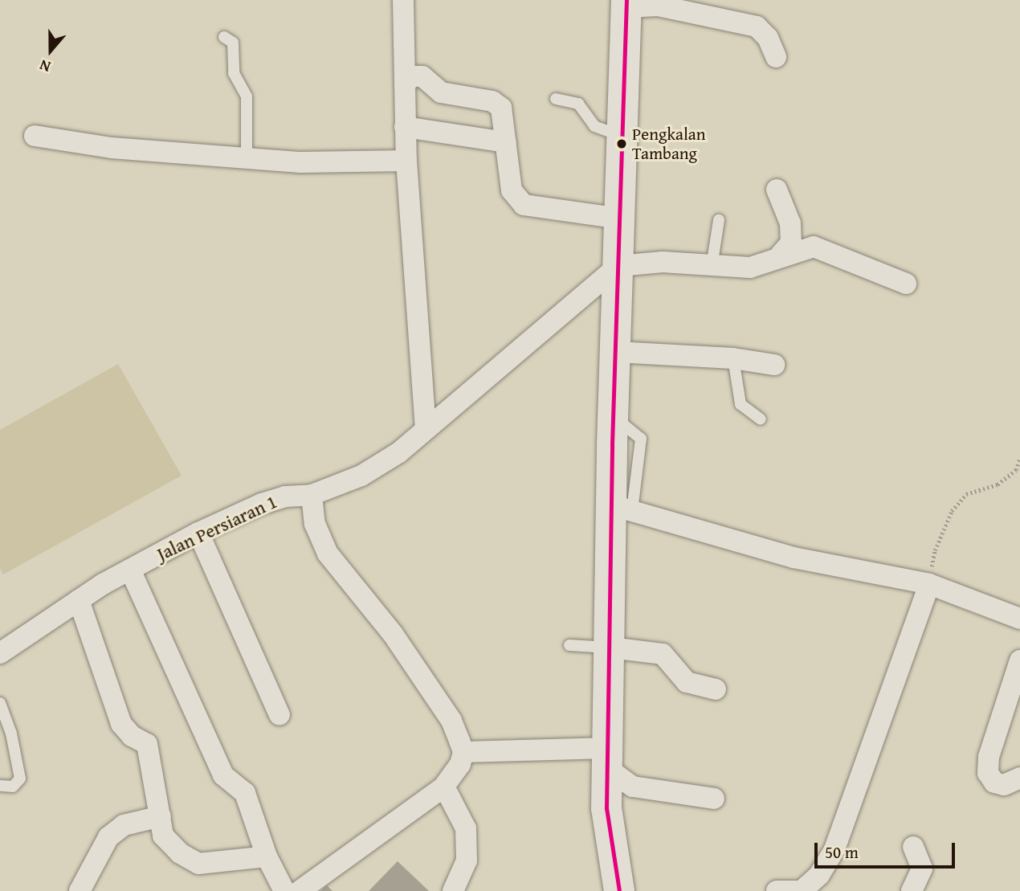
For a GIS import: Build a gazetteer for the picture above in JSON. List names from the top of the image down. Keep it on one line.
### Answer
{"streets":{"street":["Jalan Persiaran 1"]},"places":["Pengkalan Tambang"],"scale_bar":"50 m","north":"bottom"}
